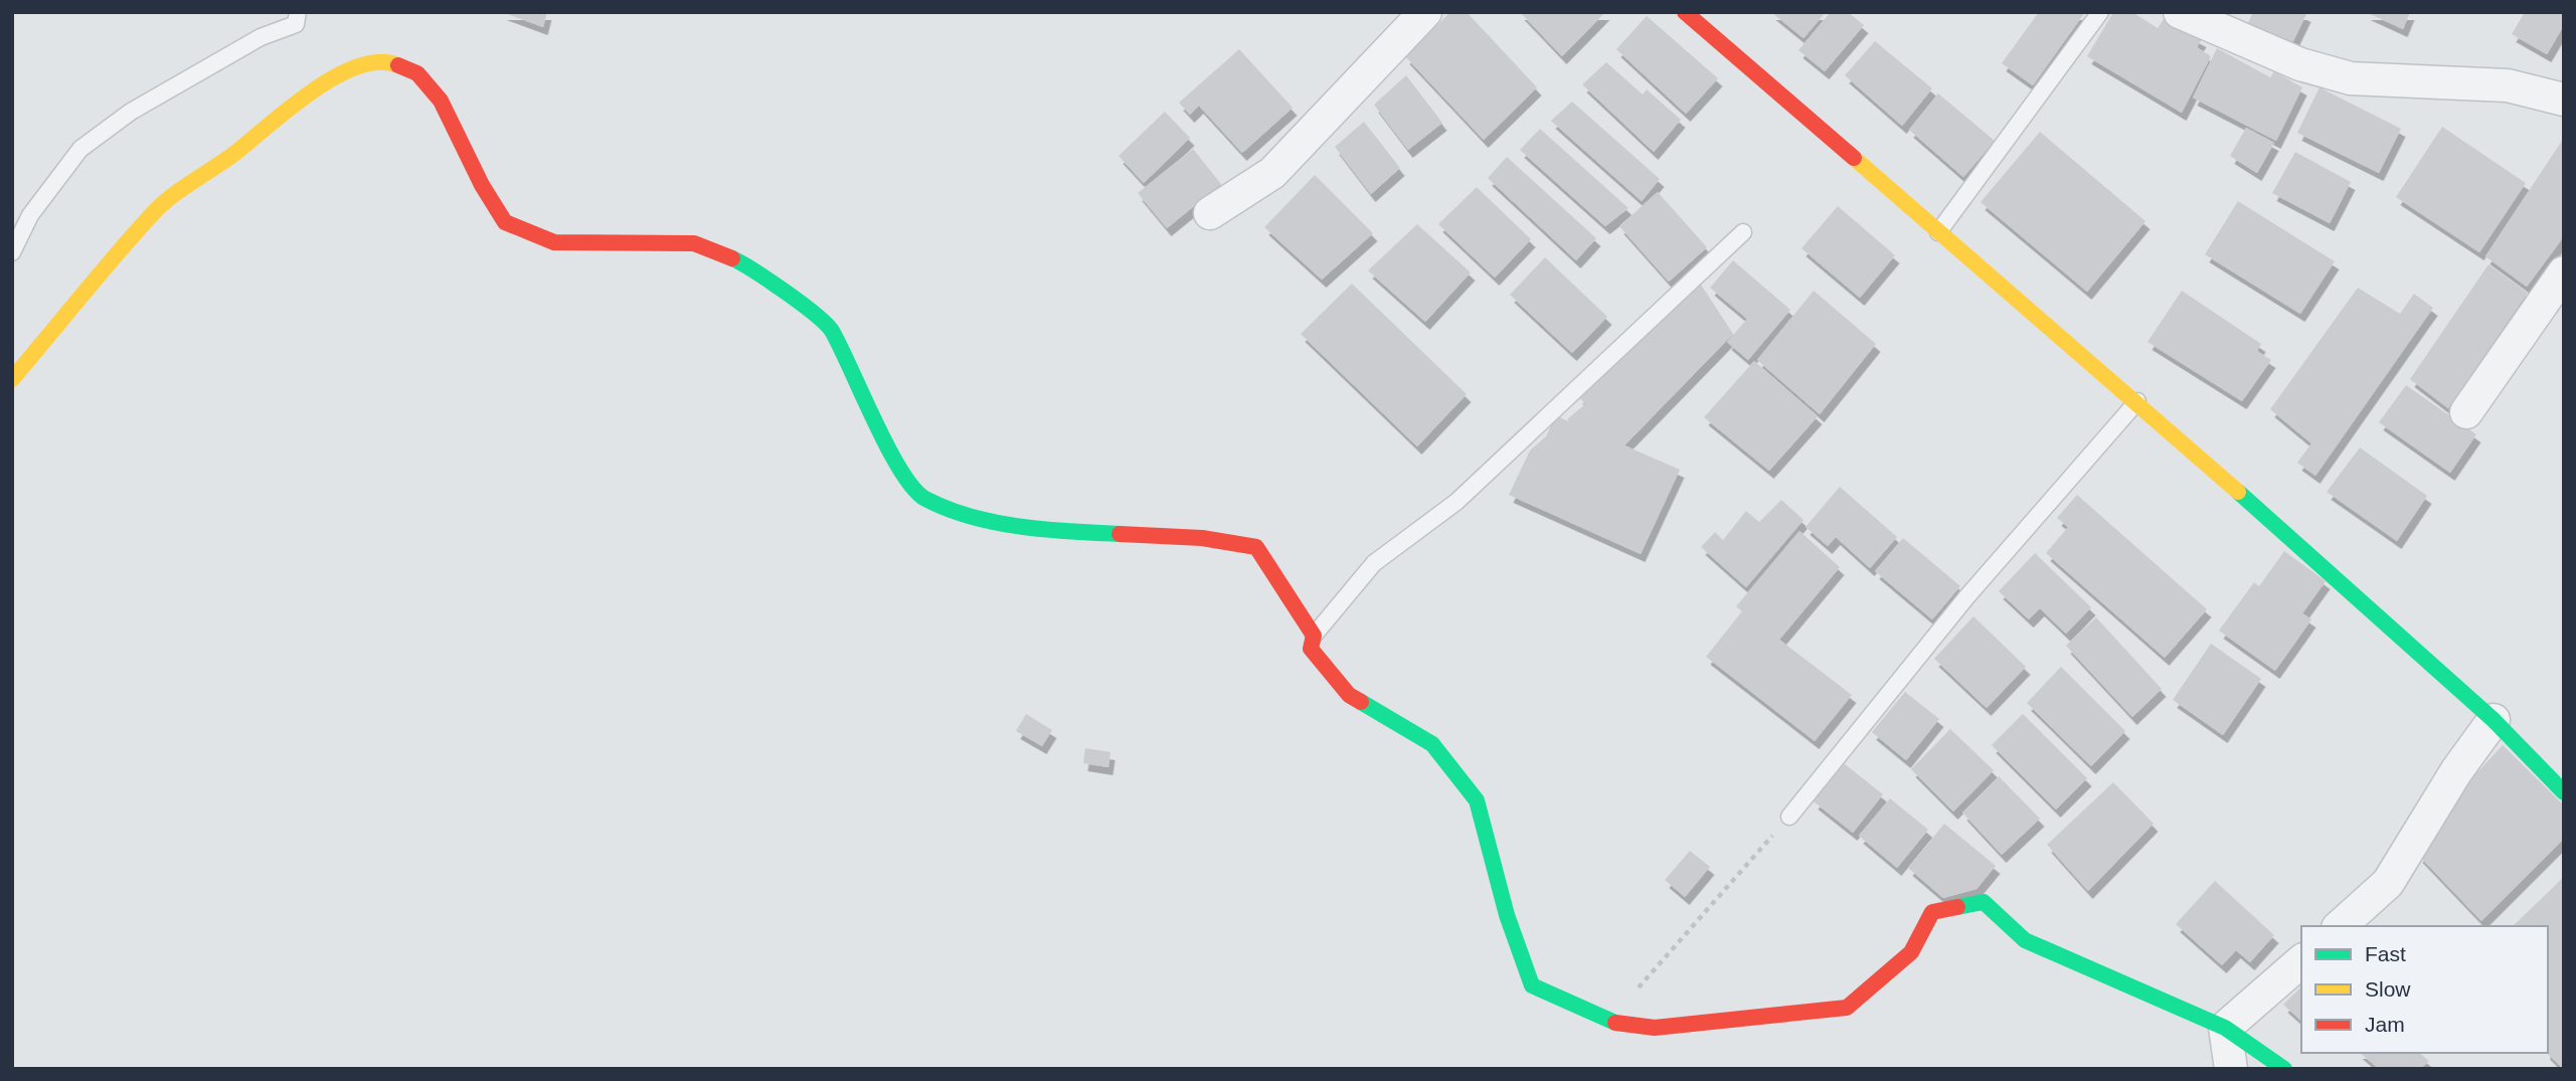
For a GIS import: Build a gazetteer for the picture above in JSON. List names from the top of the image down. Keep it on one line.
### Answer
{"legend":["Fast","Slow","Jam"]}
